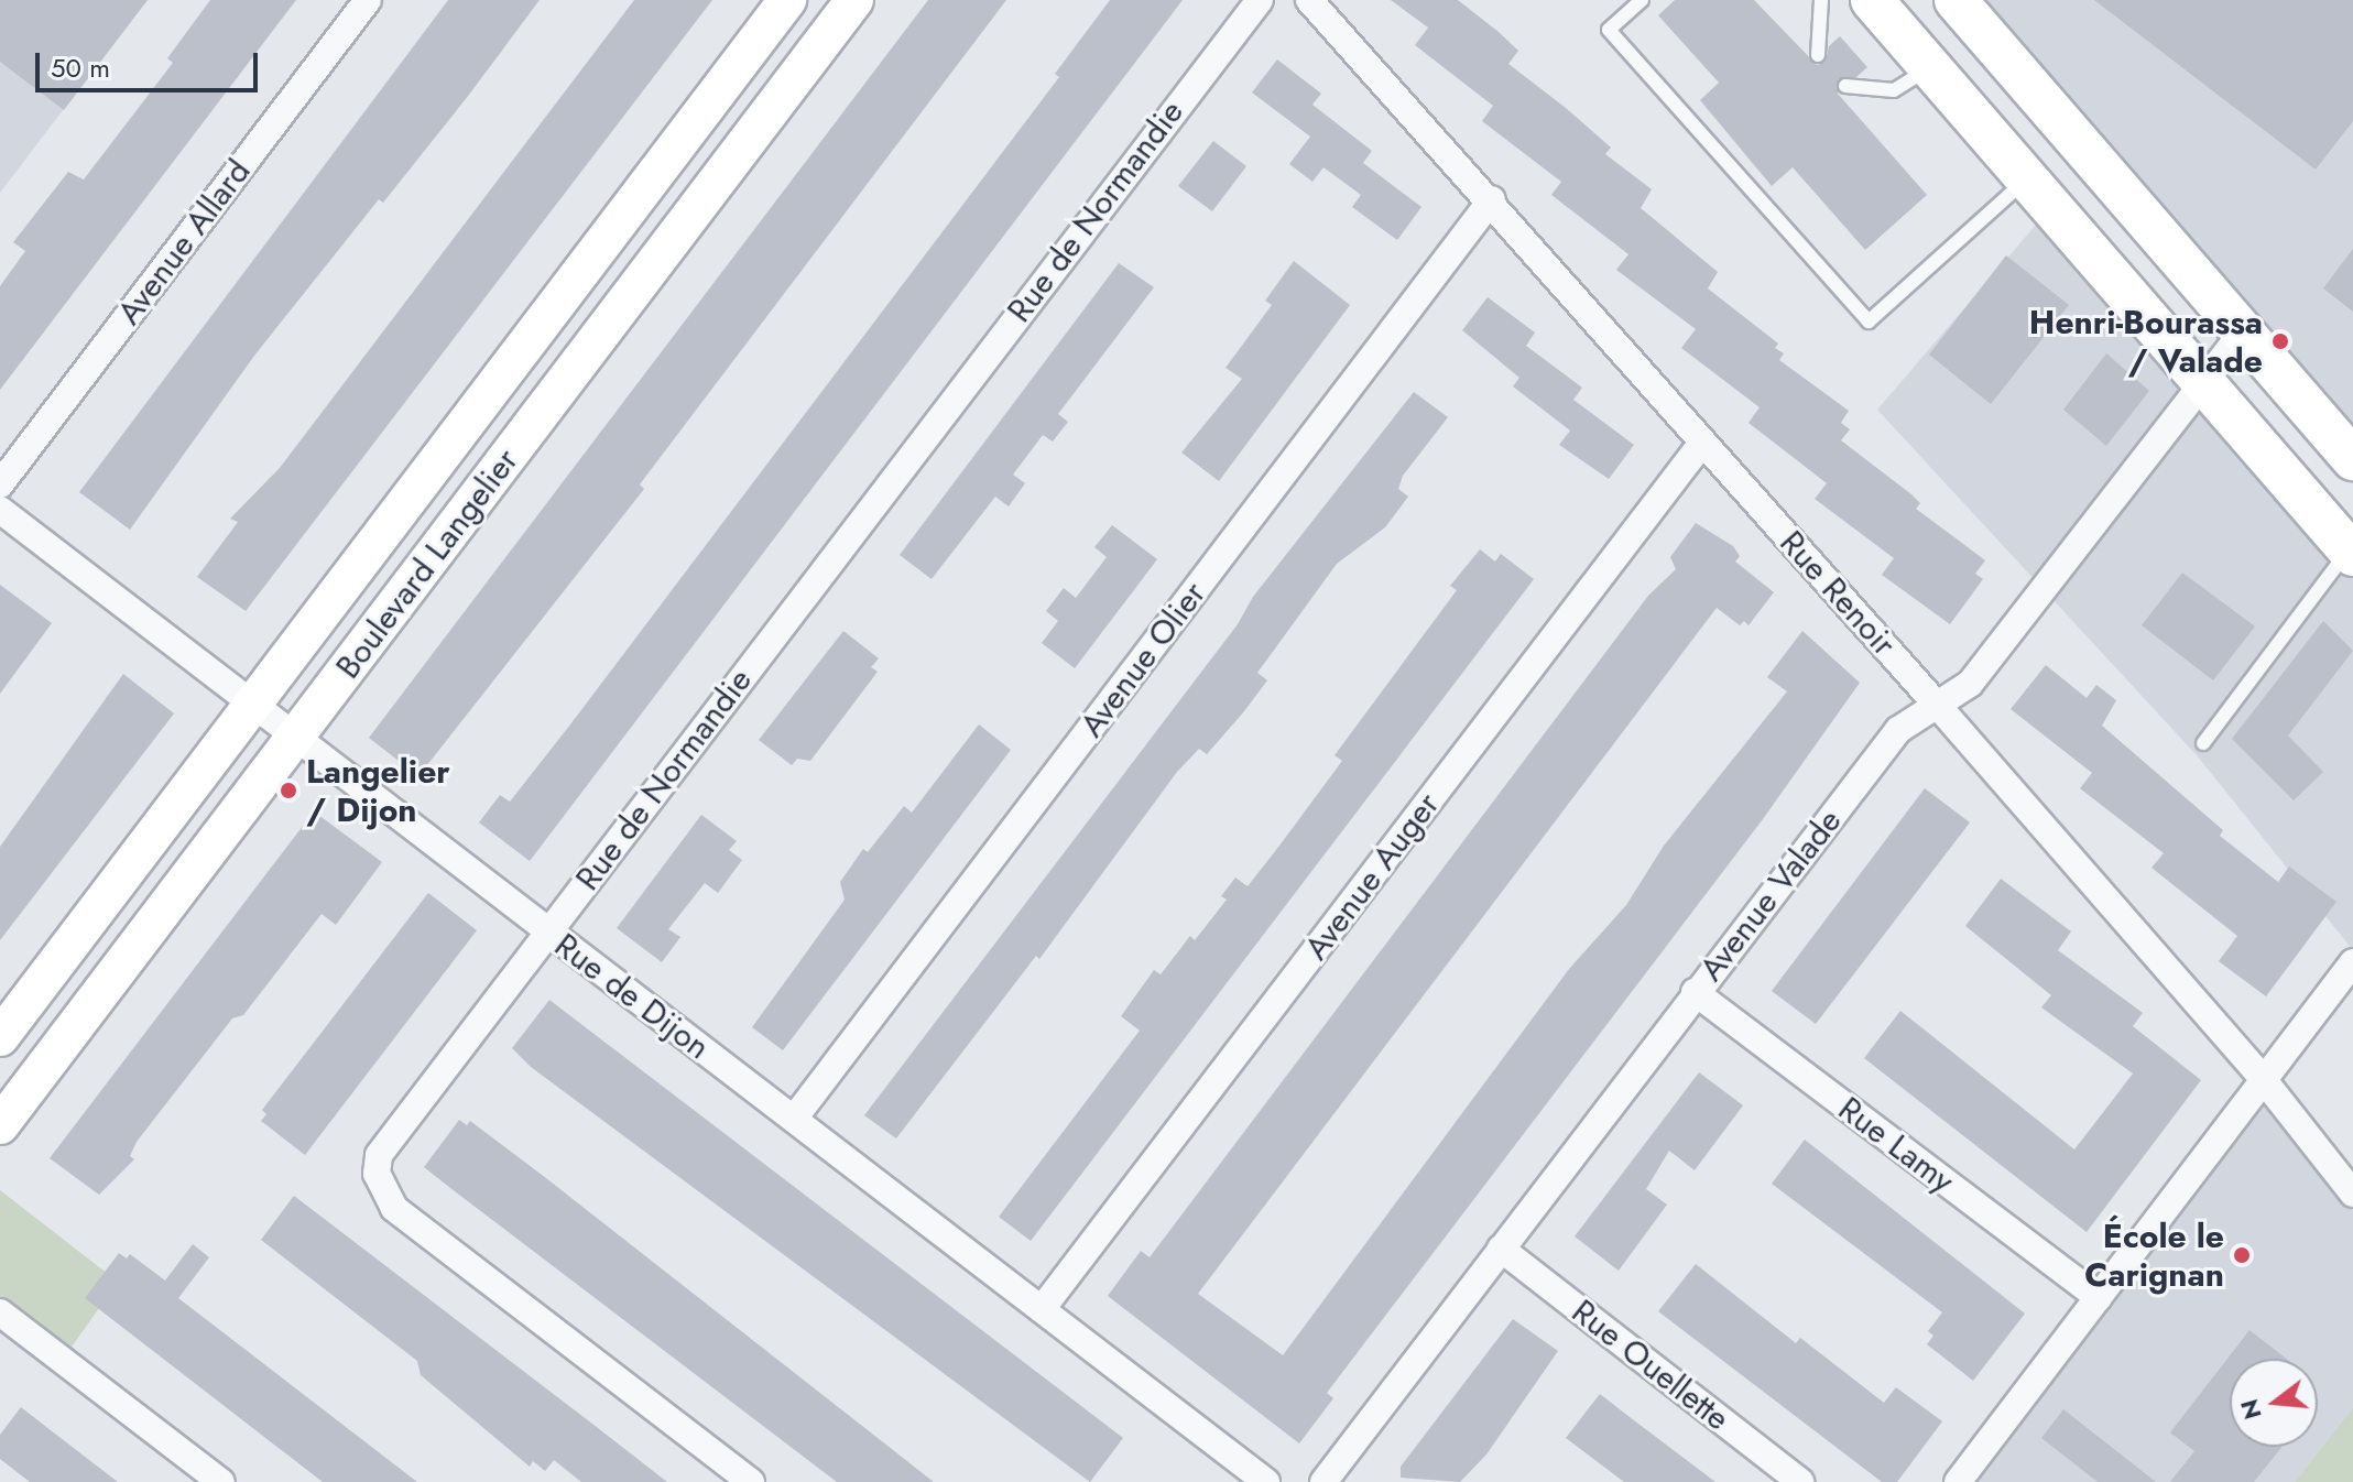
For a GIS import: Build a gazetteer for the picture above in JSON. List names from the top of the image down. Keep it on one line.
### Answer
{"streets":{"main road":["Boulevard Langelier"],"street":["Rue de Normandie","Avenue Allard","Rue Renoir","Avenue Olier","Avenue Auger","Avenue Valade","Rue de Dijon","Rue Lamy","Rue Ouellette"]},"crossings":[["Rue de Normandie","Rue de Dijon"],["Boulevard Langelier","Rue de Dijon"],["Rue Renoir","Avenue Olier"],["Rue Renoir","Avenue Auger"],["Rue Renoir","Avenue Valade"],["Avenue Olier","Rue de Dijon"],["Avenue Auger","Rue de Dijon"],["Avenue Valade","Rue Lamy"],["Avenue Valade","Rue Ouellette"]],"places":["Henri-Bourassa / Valade","Langelier / Dijon","École le Carignan"],"scale_bar":"50 m","north":"left"}
